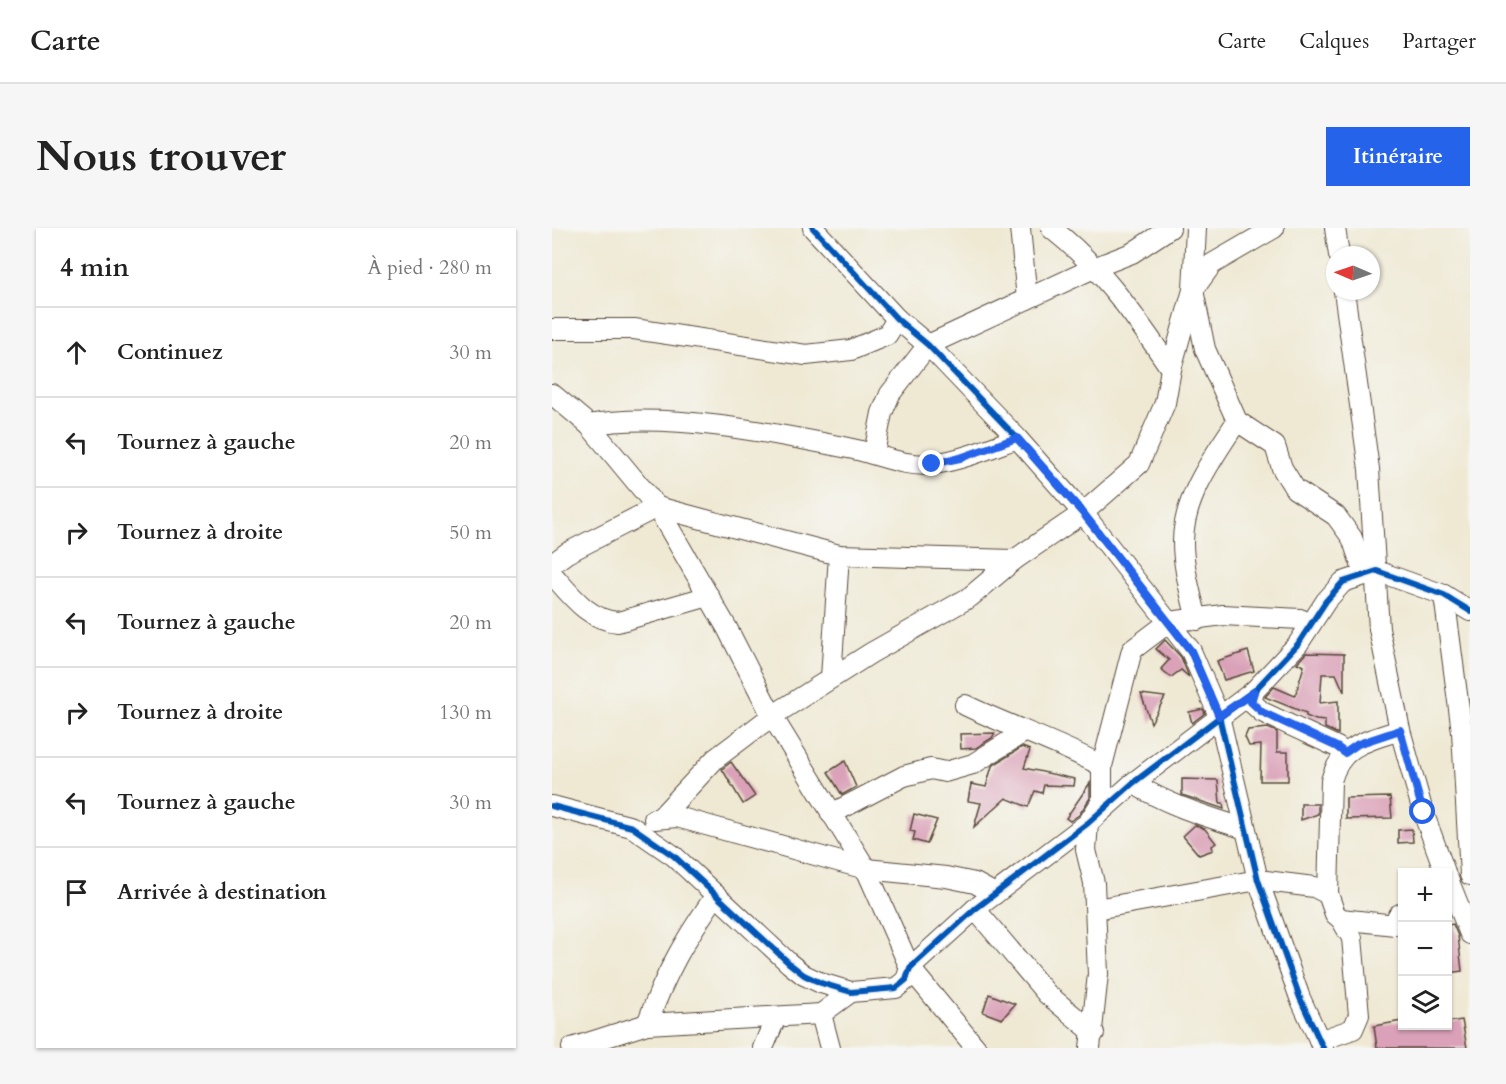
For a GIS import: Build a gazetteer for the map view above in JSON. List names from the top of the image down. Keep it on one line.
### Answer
{"north":"left","page":{"header":"Carte","nav":["Carte","Calques","Partager"],"buttons":"Itinéraire","title":"Nous trouver","heading":["4 min","À pied · 280 m"],"list":[["Continuez","30 m"],["Tournez à gauche","20 m"],["Tournez à droite","50 m"],["Tournez à gauche","20 m"],["Tournez à droite","130 m"],["Tournez à gauche","30 m"],"Arrivée à destination"],"map_buttons":["+","−"]}}
